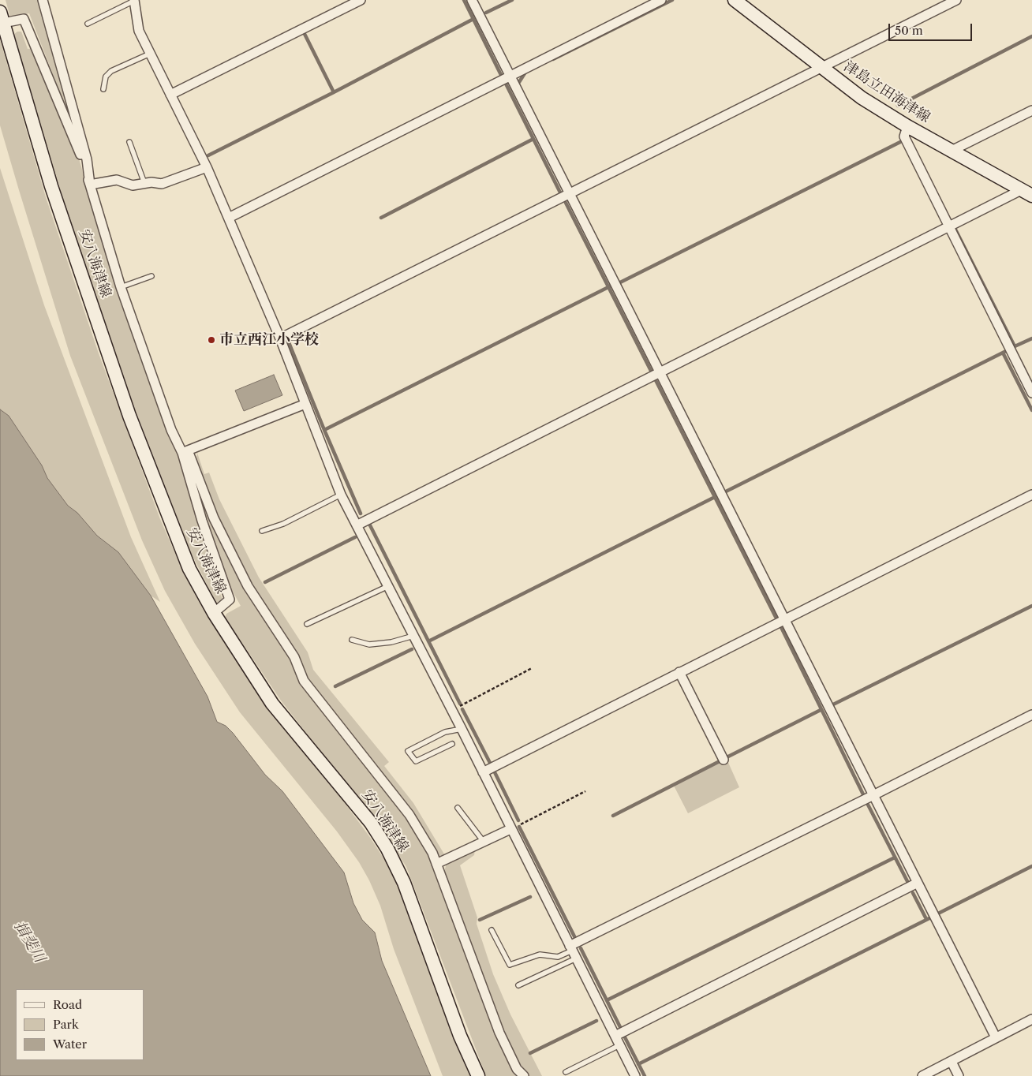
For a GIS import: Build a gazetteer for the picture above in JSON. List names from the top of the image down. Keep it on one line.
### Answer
{"streets":{"main road":["津島立田海津線","安八海津線"]},"water":["揖斐川"],"places":["市立西江小学校"],"legend":["Road","Park","Water"],"scale_bar":"50 m"}
